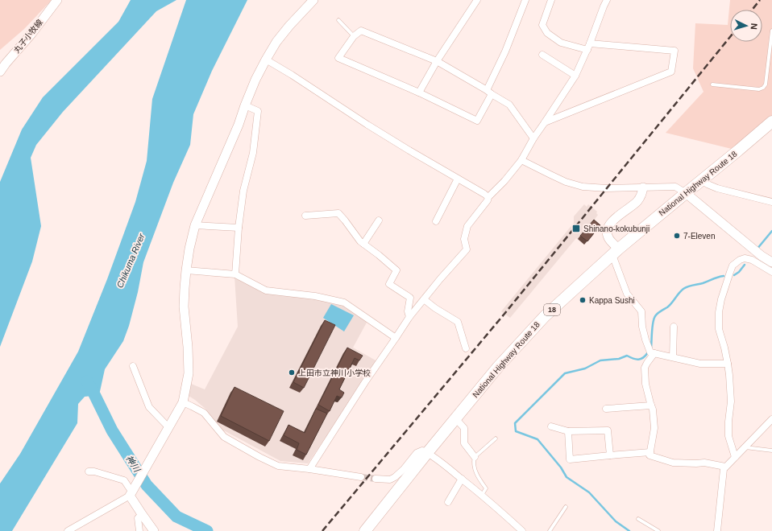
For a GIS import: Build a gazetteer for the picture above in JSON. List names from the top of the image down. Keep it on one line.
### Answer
{"streets":{"highway":["National Highway Route 18","18"],"street":["丸子小牧線"]},"water":["Chikuma River","神川"],"places":{"transit":["Shinano-kokubunji"],"other":["7-Eleven","Kappa Sushi","上田市立神川小学校"]},"north":"right"}
